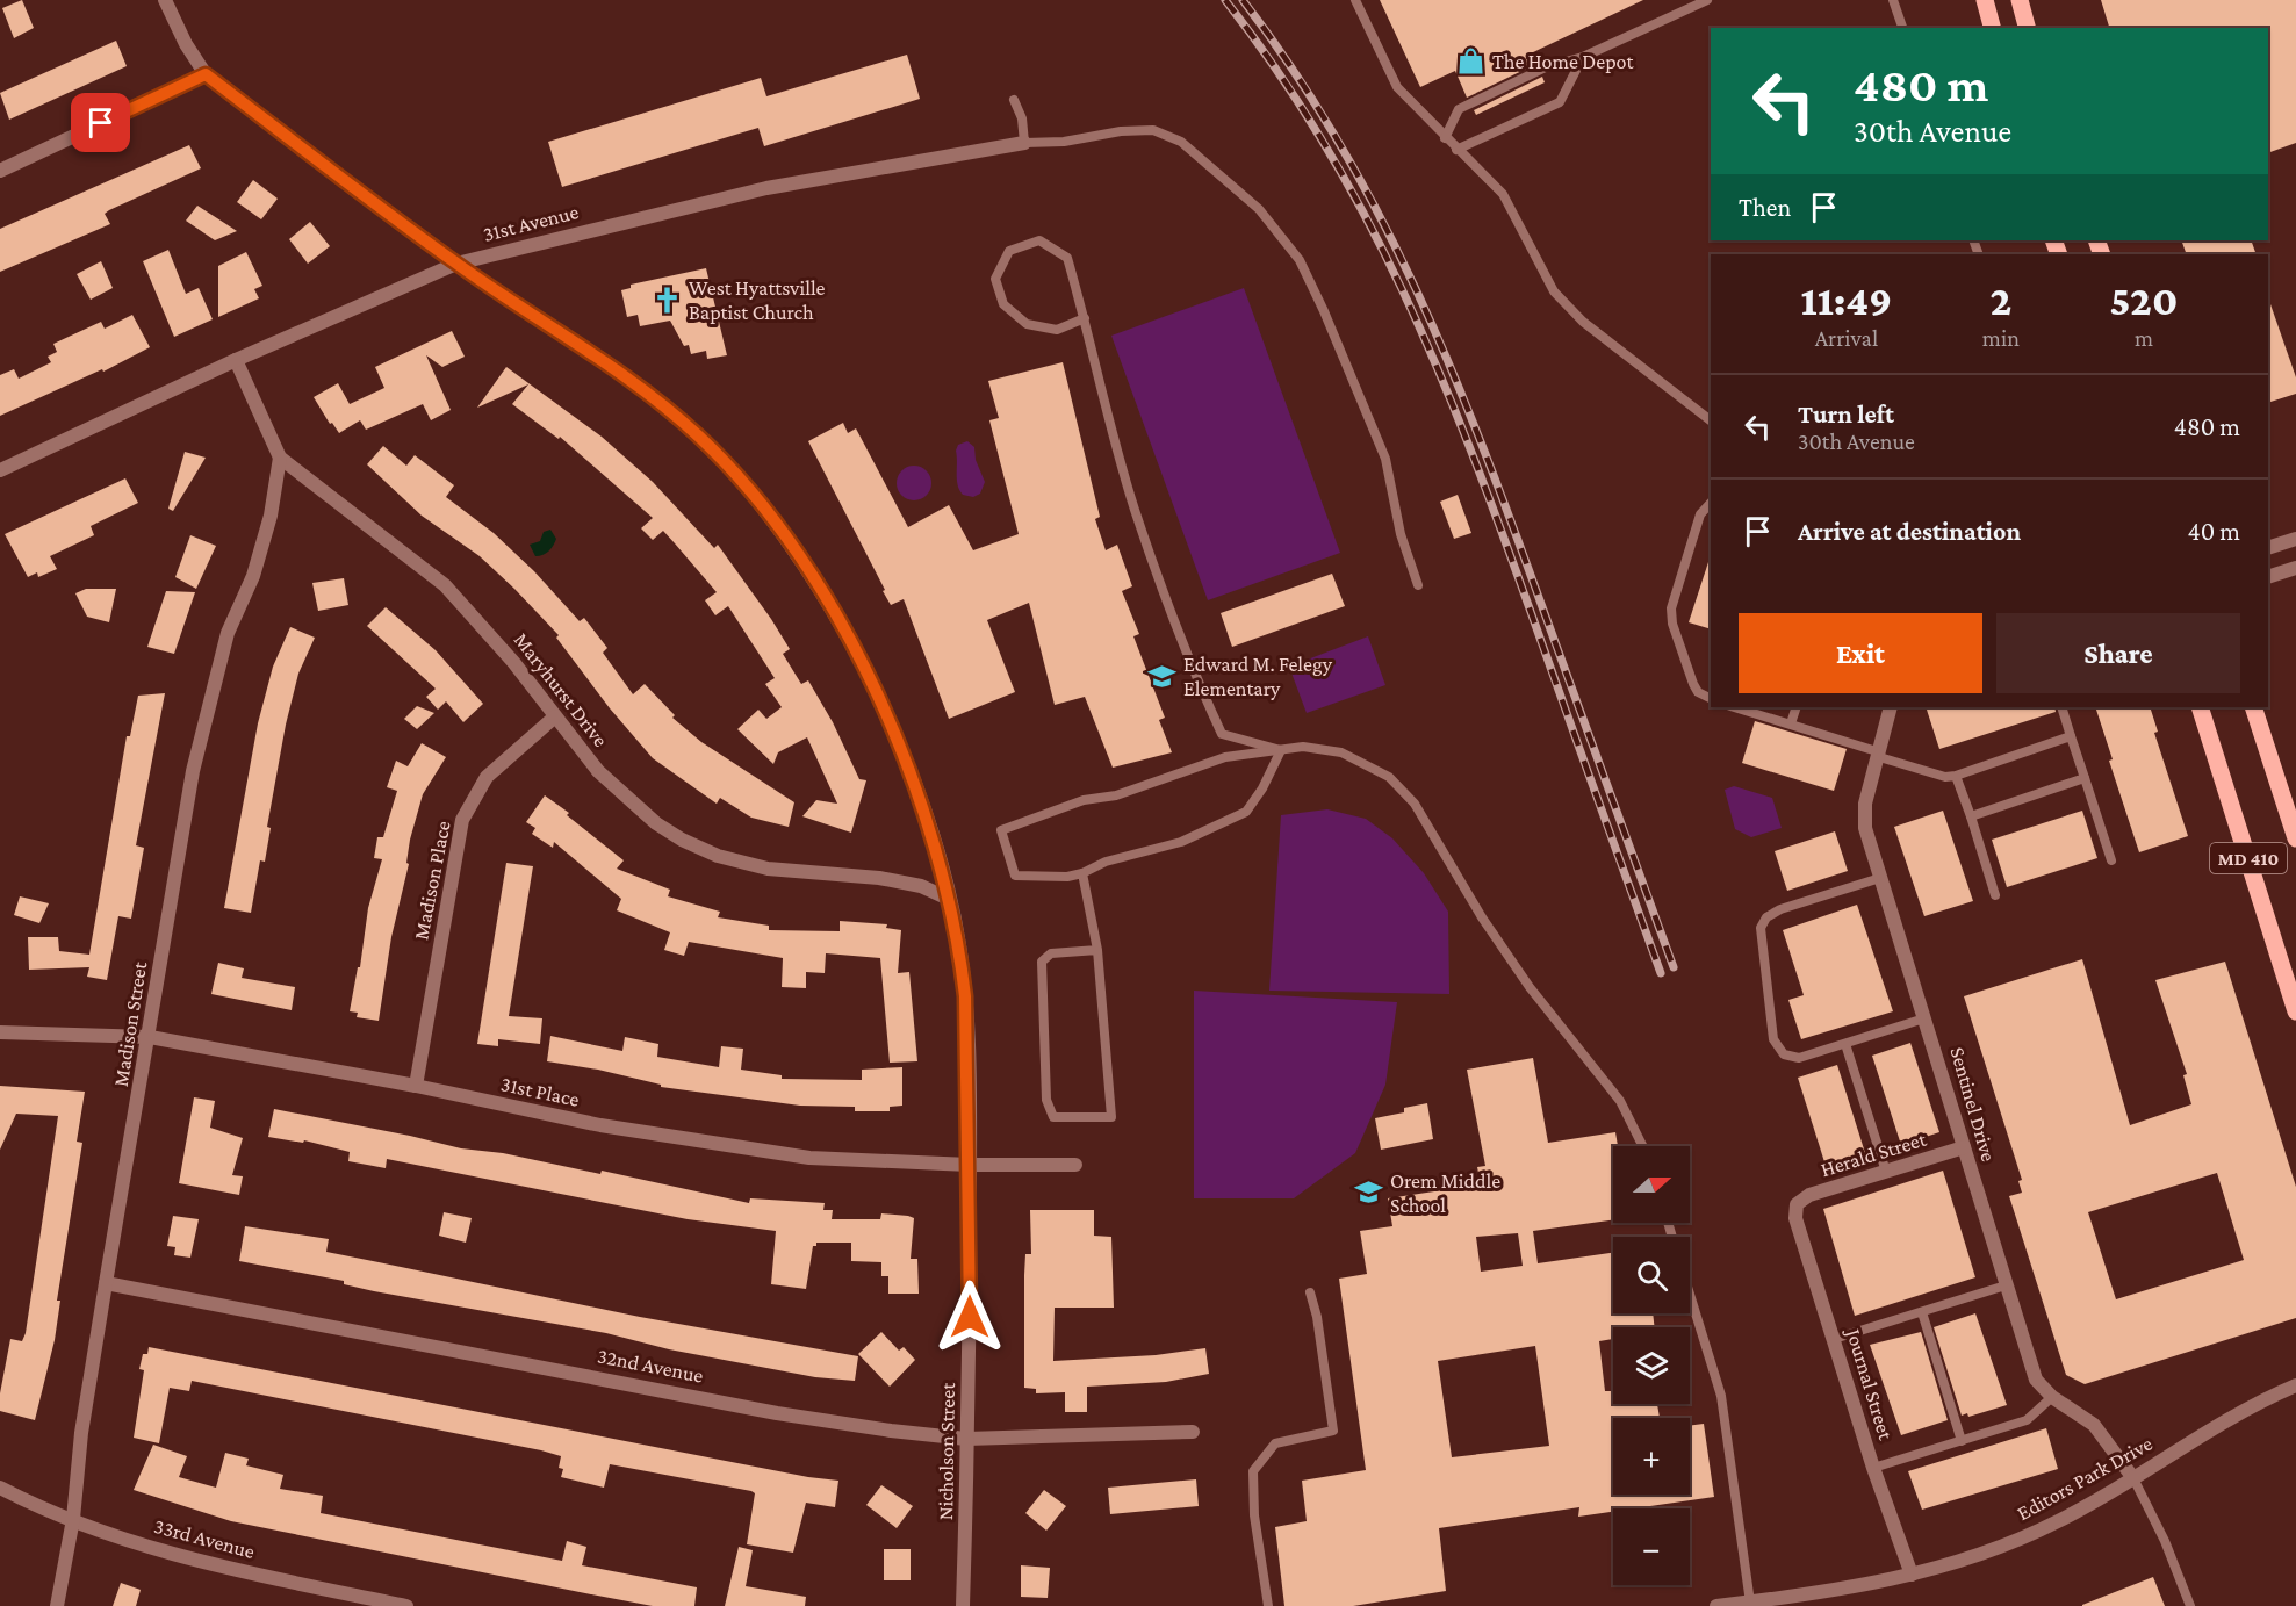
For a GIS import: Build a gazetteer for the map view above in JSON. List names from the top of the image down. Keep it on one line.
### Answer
{"streets":{"main road":["MD 410"],"street":["31st Avenue","Maryhurst Drive","Madison Place","Madison Street","31st Place","Sentinel Drive","Herald Street","32nd Avenue","Journal Street","Nicholson Street","Editors Park Drive","33rd Avenue"]},"crossings":[["31st Avenue","Maryhurst Drive"],["31st Avenue","Nicholson Street"],["Maryhurst Drive","Madison Place"],["Maryhurst Drive","Madison Street"],["Maryhurst Drive","Nicholson Street"],["Madison Place","31st Place"],["Madison Street","31st Place"],["Madison Street","32nd Avenue"],["Madison Street","33rd Avenue"],["31st Place","Nicholson Street"],["Sentinel Drive","Herald Street"],["Sentinel Drive","Editors Park Drive"],["Herald Street","Journal Street"],["32nd Avenue","Nicholson Street"],["Journal Street","Editors Park Drive"]],"places":{"shop":["The Home Depot"],"church":["West Hyattsville Baptist Church"],"school or university":["Edward M. Felegy Elementary","Orem Middle School"]},"north":"right","page":{"turn":["480 m","30th Avenue"],"then":"Then","eta":["11:49","Arrival","2","min","520","m"],"list":[{"name":"Turn left","note":"30th Avenue","value":"480 m"},{"name":"Arrive at destination","value":"40 m"}],"buttons":["Exit","Share"],"map_buttons":["+","−"]}}
